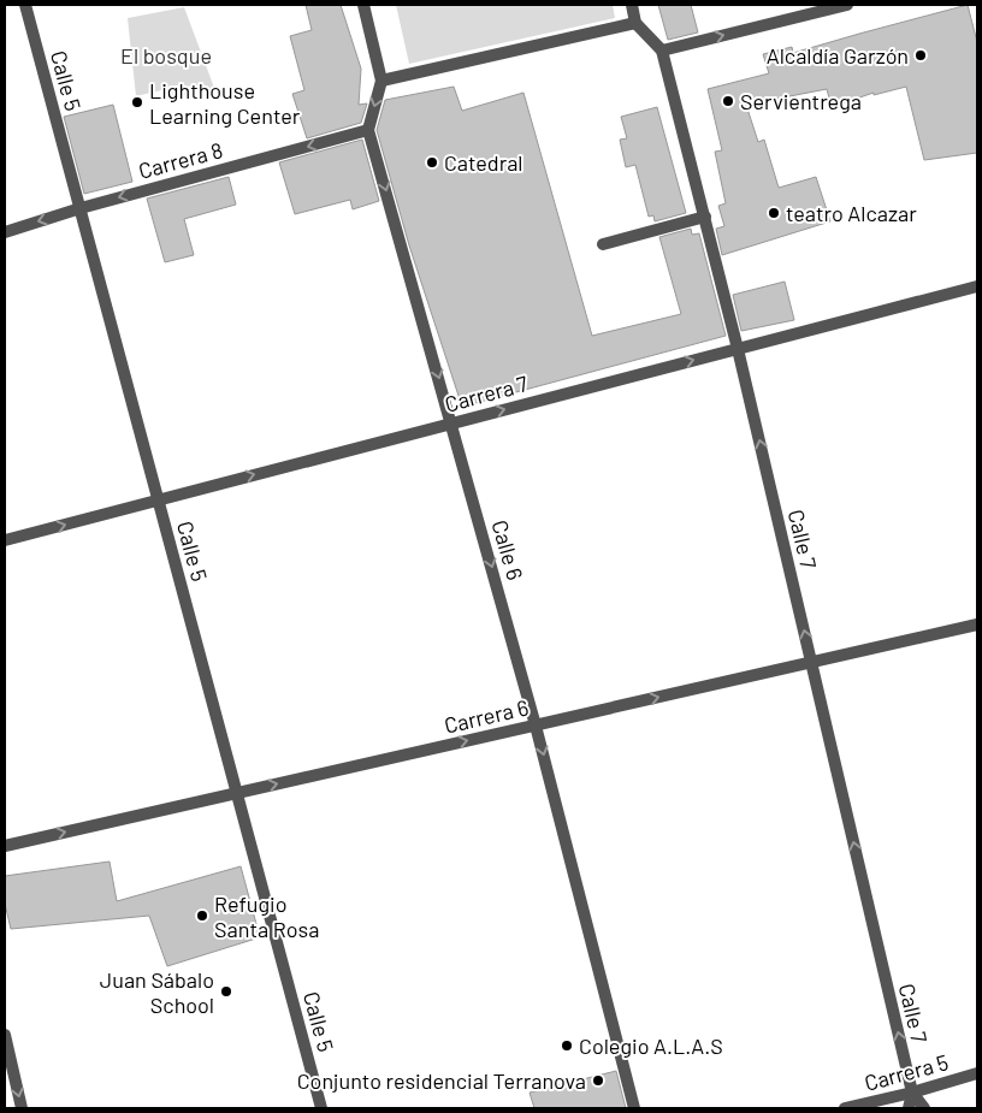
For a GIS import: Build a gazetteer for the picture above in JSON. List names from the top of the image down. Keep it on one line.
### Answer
{"streets":{"street":["Calle 5","Carrera 8","Carrera 7","Calle 7","Calle 6","Carrera 6","Carrera 5"]},"crossings":[["Calle 5","Carrera 8"],["Calle 5","Carrera 7"],["Calle 5","Carrera 6"],["Carrera 8","Calle 6"],["Carrera 7","Calle 7"],["Carrera 7","Calle 6"],["Calle 7","Carrera 6"],["Calle 7","Carrera 5"],["Calle 6","Carrera 6"]],"one_way":["Carrera 8","Carrera 7","Calle 7","Calle 6","Carrera 6"],"parks":["El bosque"],"places":["Alcaldía Garzón","Servientrega","Lighthouse Learning Center","Catedral","teatro Alcazar","Refugio Santa Rosa","Juan Sábalo School","Colegio A.L.A.S","Conjunto residencial Terranova"]}
